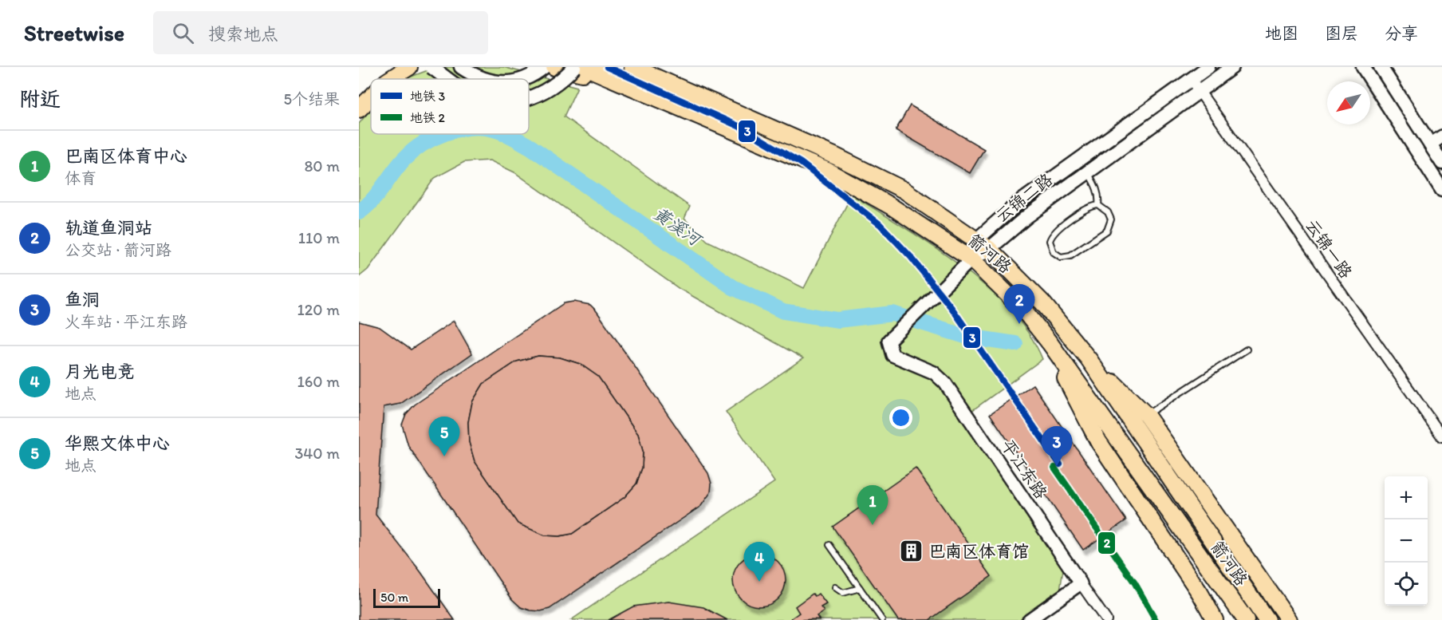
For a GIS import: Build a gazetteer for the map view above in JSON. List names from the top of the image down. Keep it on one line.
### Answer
{"streets":{"highway":["箭河路"],"main road":["云锦二路"],"street":["云锦一路","平江东路"]},"crossings":[["云锦二路","云锦一路"],["云锦二路","箭河路"],["云锦二路","平江东路"],["箭河路","平江东路"]],"water":["黄溪河"],"places":{"building":["巴南区体育馆"]},"lines":["metro line 3","metro line 2"],"legend":["地铁 3","地铁 2"],"scale_bar":"50 m","north":"bottom left","page":{"header":"Streetwise","search":"搜索地点","nav":["地图","图层","分享"],"heading":["附近","5个结果"],"list":[{"mark":"1","name":"巴南区体育中心","note":"体育","value":"80 m"},{"mark":"2","name":"轨道鱼洞站","note":"公交站 · 箭河路","value":"110 m"},{"mark":"3","name":"鱼洞","note":"火车站 · 平江东路","value":"120 m"},{"mark":"4","name":"月光电竞","note":"地点","value":"160 m"},{"mark":"5","name":"华熙文体中心","note":"地点","value":"340 m"}],"pins":["2","5","3","1","4"],"map_buttons":["+","−"],"scale":"50 m"}}
